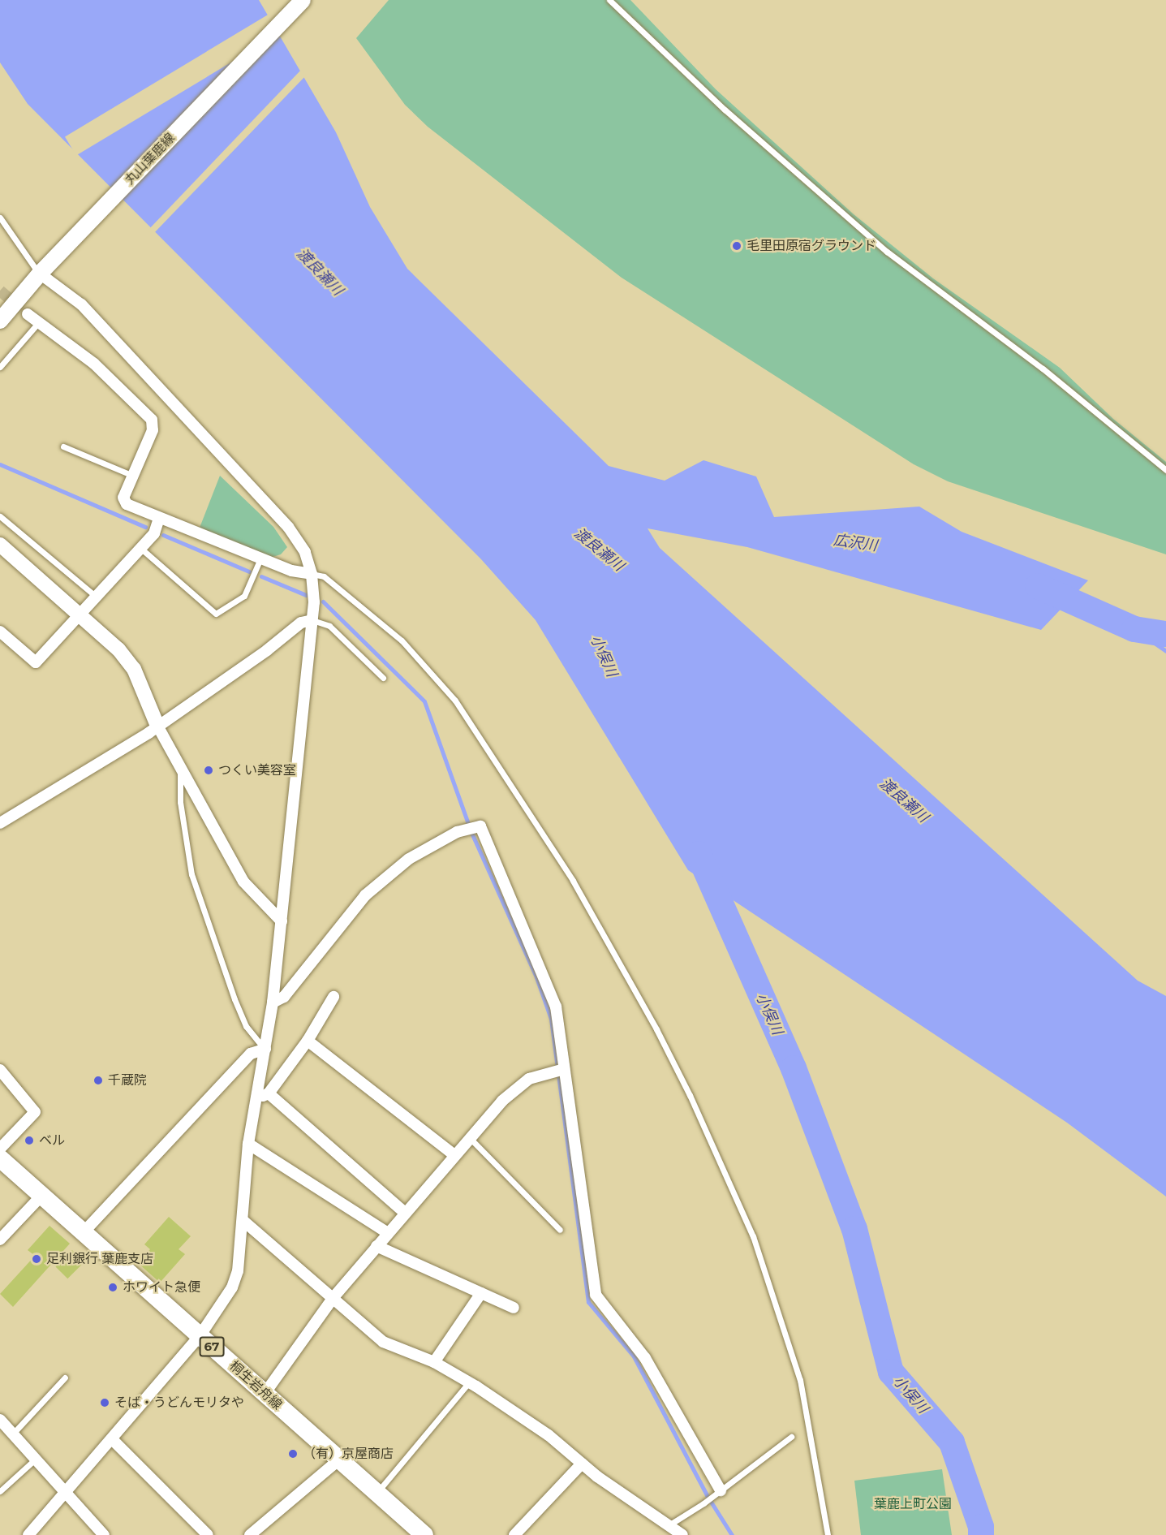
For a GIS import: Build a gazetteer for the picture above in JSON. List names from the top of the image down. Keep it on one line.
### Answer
{"streets":{"main road":["丸山葉鹿線","67","桐生岩舟線"]},"water":["渡良瀬川","広沢川","小俣川"],"parks":["葉鹿上町公園"],"places":["毛里田原宿グラウンド","つくい美容室","千蔵院","ベル","足利銀行 葉鹿支店","ホワイト急便","そば・うどんモリタや","（有）京屋商店"]}
